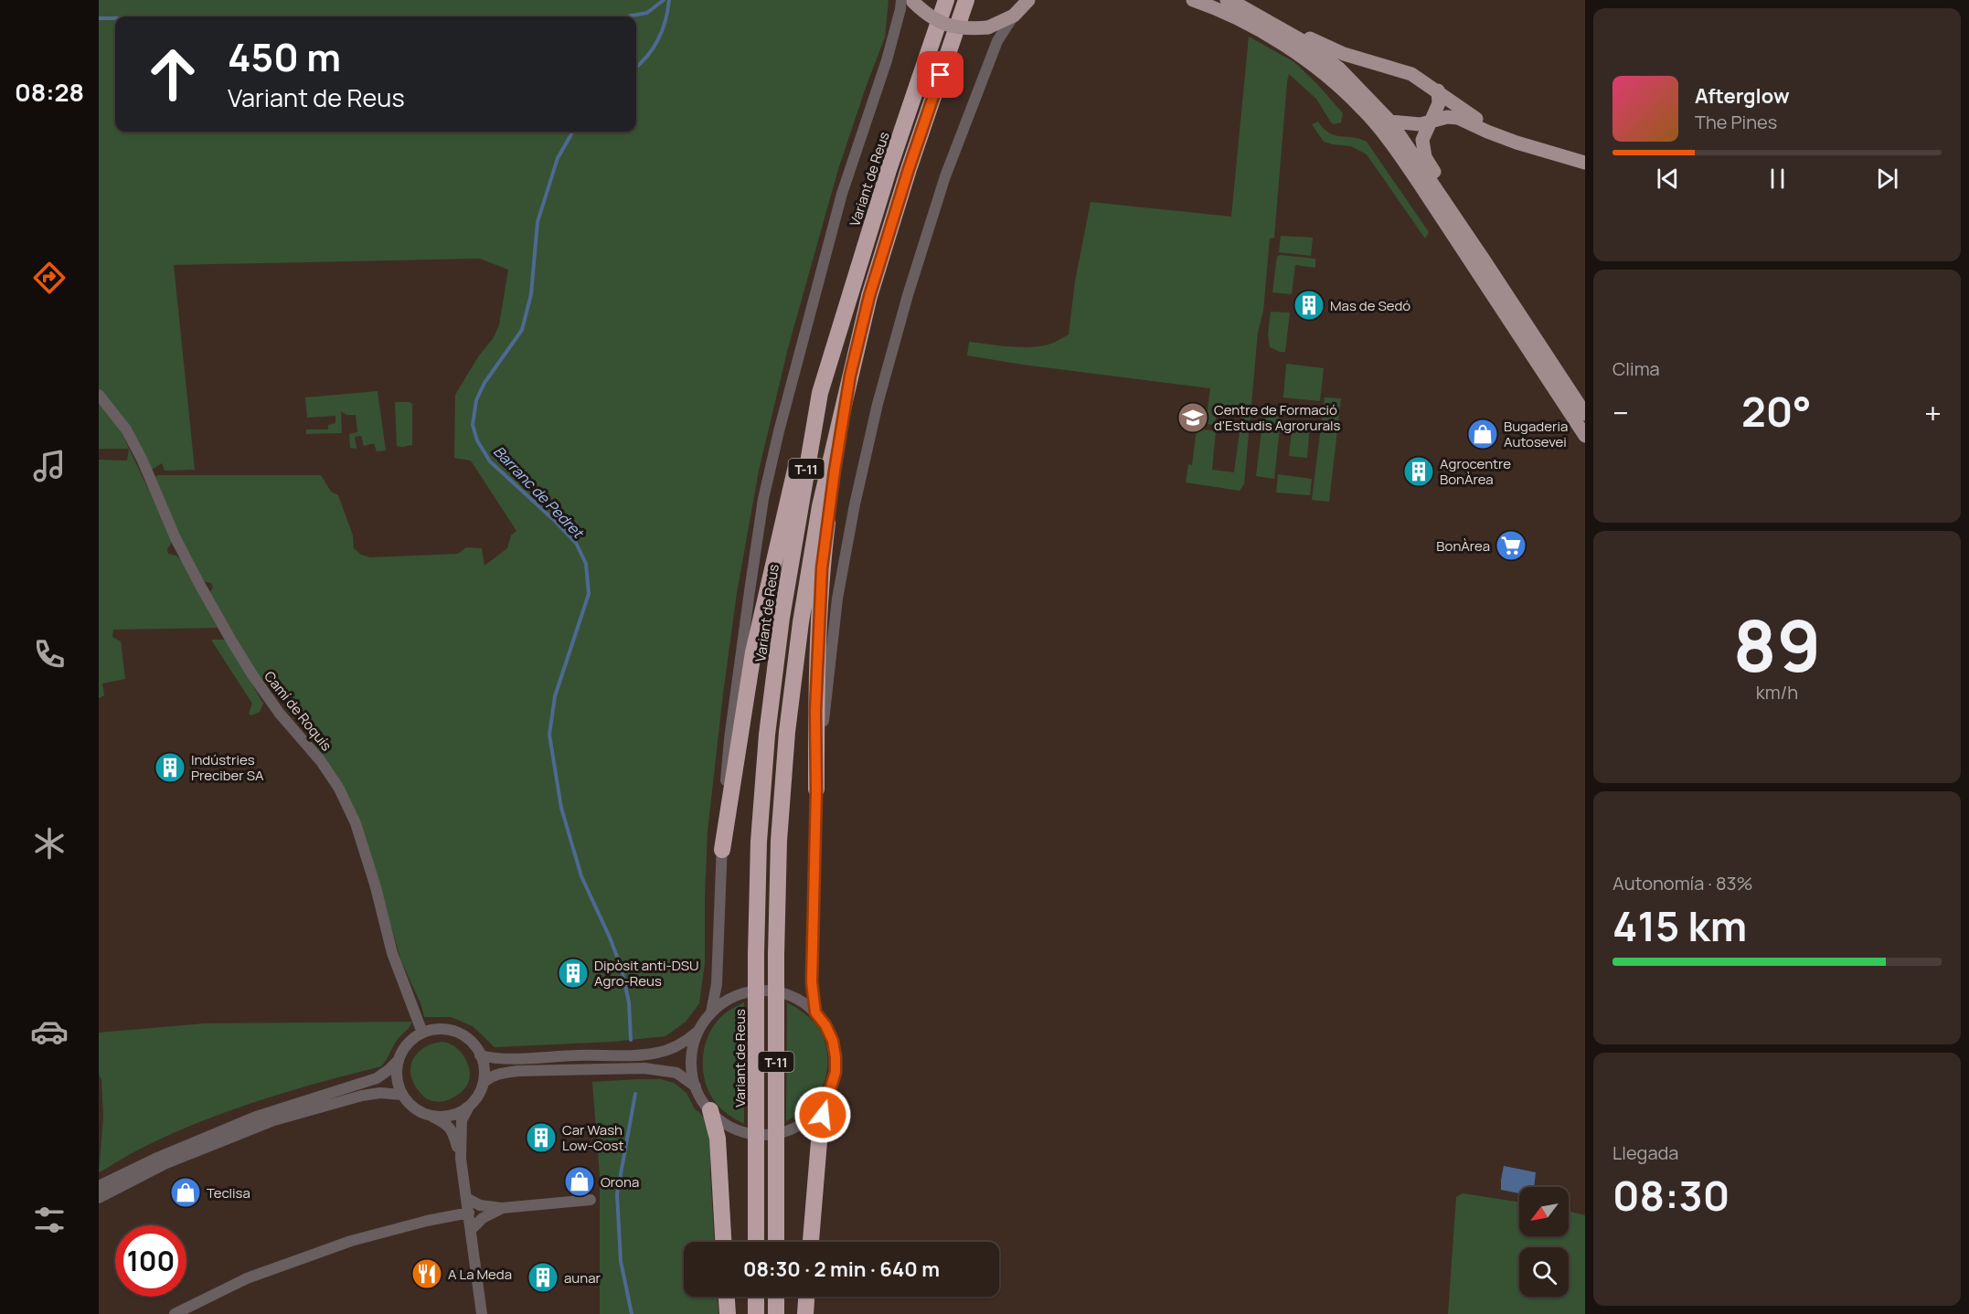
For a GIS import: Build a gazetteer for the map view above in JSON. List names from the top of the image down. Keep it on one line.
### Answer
{"streets":{"highway":["Variant de Reus","T-11"],"street":["Camí de Roquís"]},"water":["Barranc de Pedret"],"places":{"building":["Mas de Sedó","Agrocentre BonÀrea","Indústries Preciber SA","Dipòsit anti-DSU Agro-Reus","Car Wash Low-Cost","aunar"],"school or university":["Centre de Formació d'Estudis Agrorurals"],"shop":["Bugaderia Autosevei","Orona","Teclisa"],"supermarket":["BonÀrea"],"restaurant":["A La Meda"]},"north":"bottom left","page":{"tabs":"08:28","turn":["450 m","Variant de Reus"],"song":["Afterglow","The Pines"],"tile":["Clima",["89","km/h"],["Autonomía · 83%","415 km"],["Llegada","08:30"]],"heat":["−","20°","+"],"limit":"100","trip":"08:30 · 2 min · 640 m"}}
